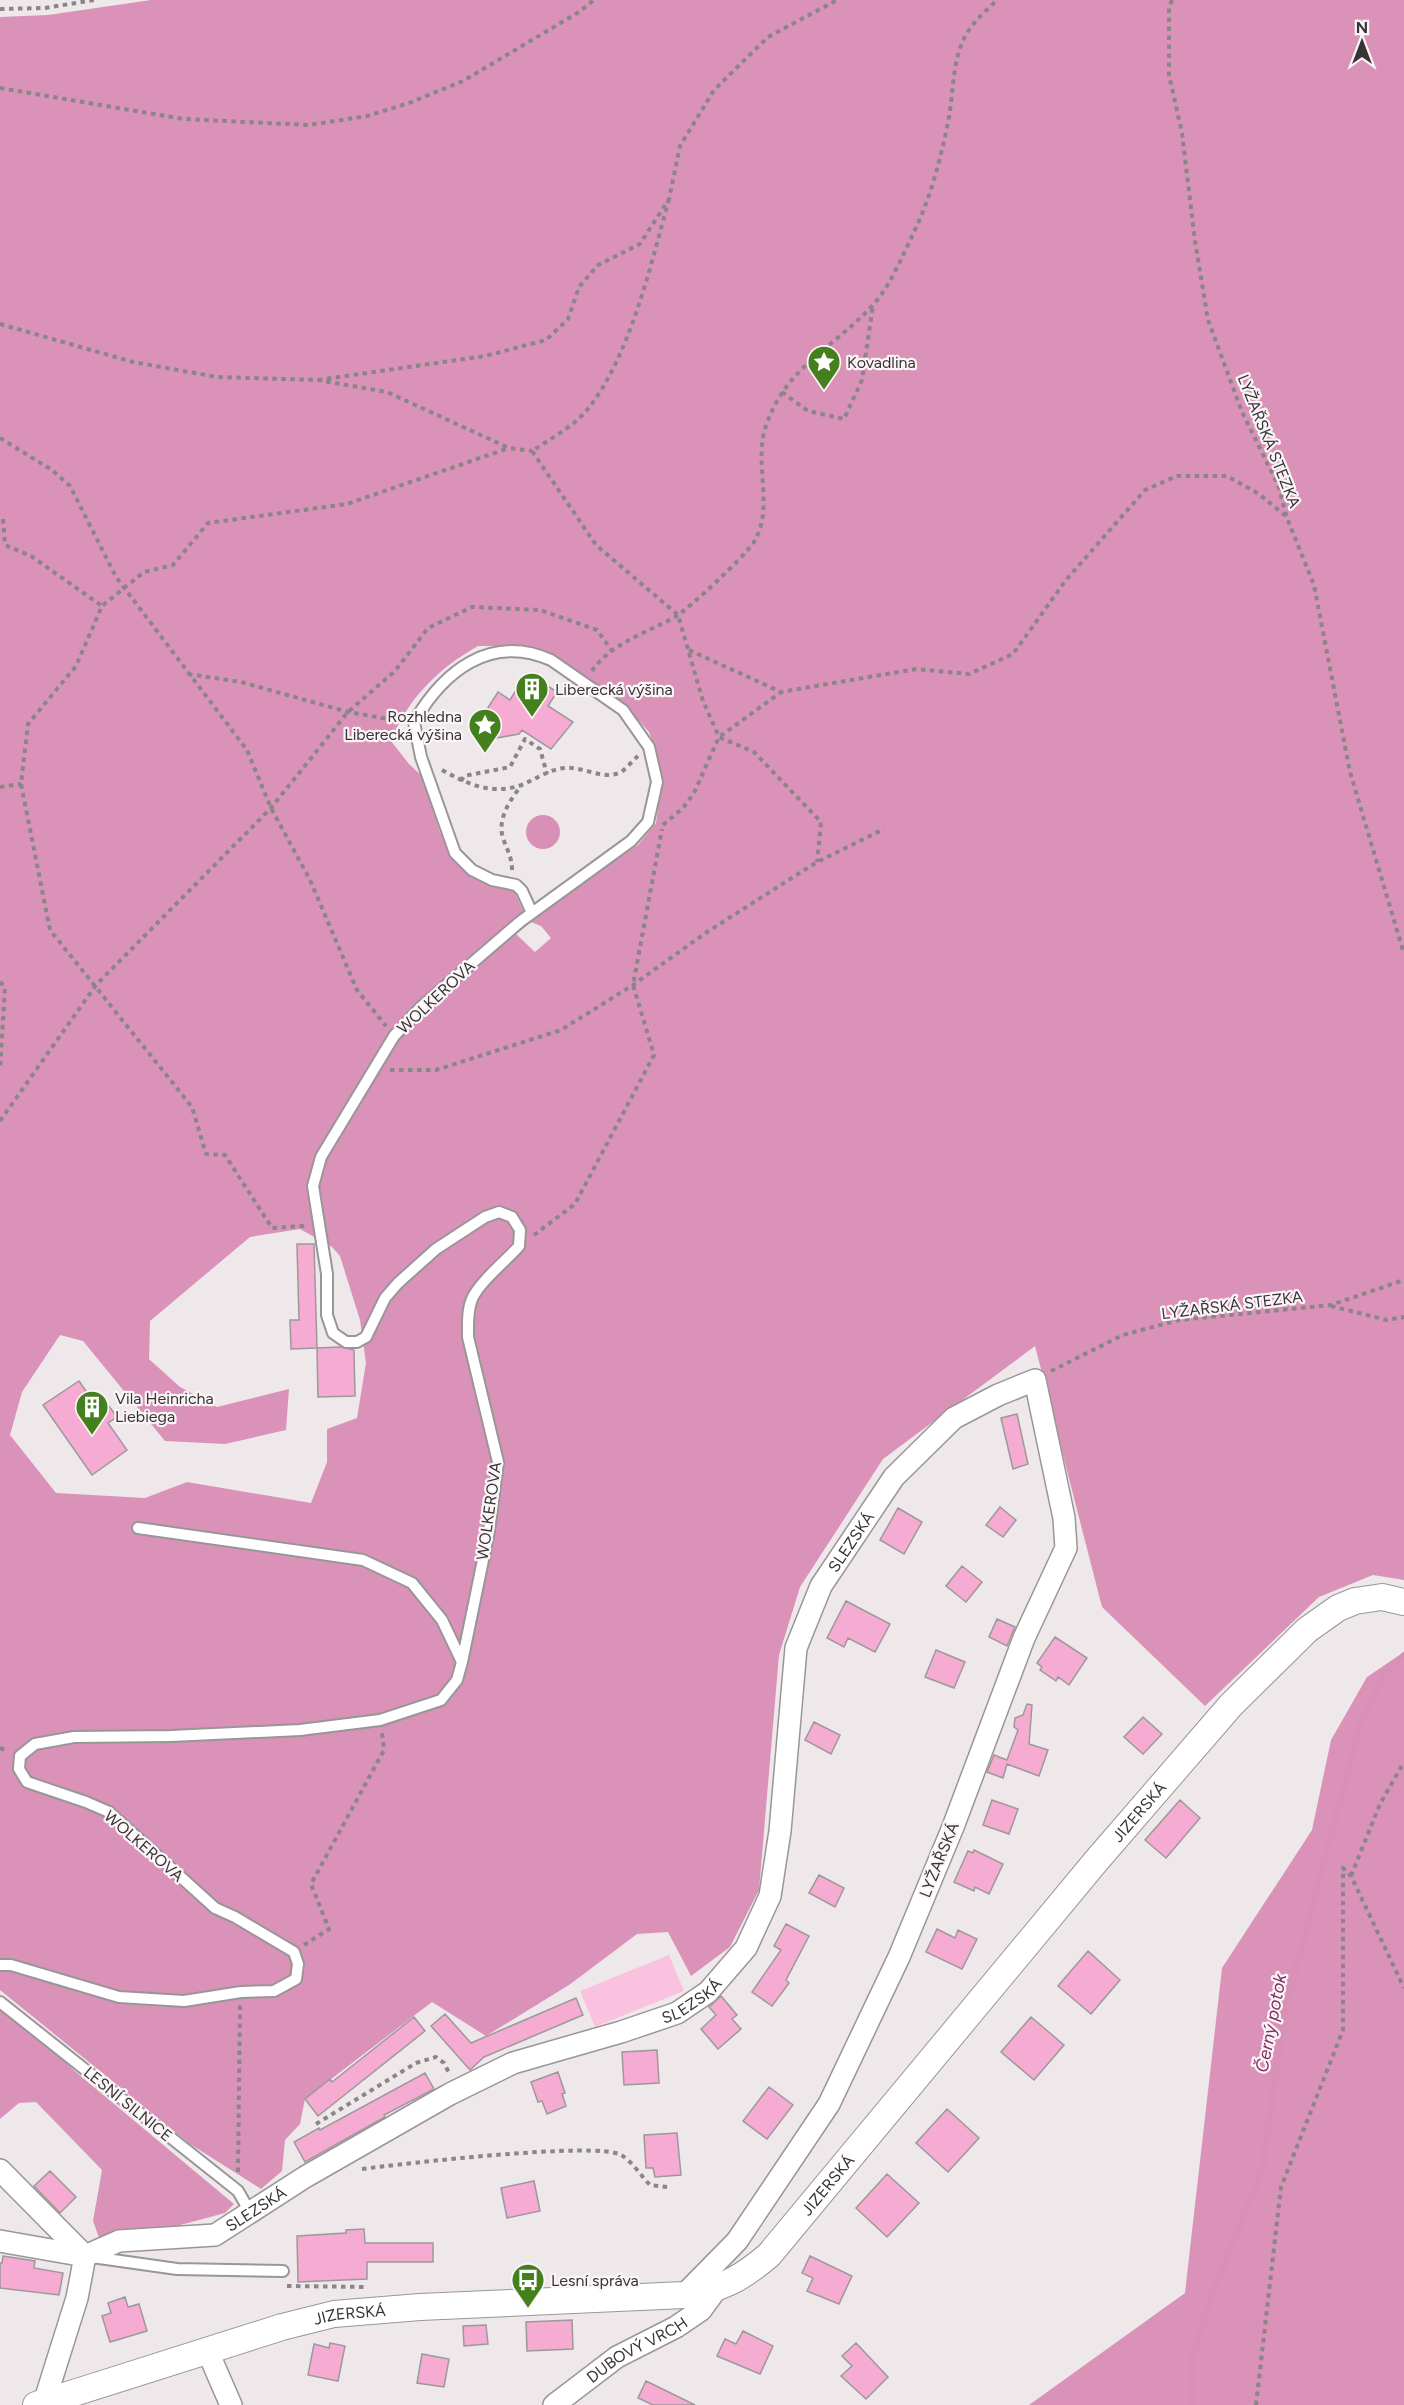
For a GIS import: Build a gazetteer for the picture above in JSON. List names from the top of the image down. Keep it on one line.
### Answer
{"streets":{"street":["SLEZSKÁ","JIZERSKÁ","LYŽAŘSKÁ","DUBOVÝ VRCH"],"lane":["WOLKEROVA","LESNÍ SILNICE"],"path":["LYŽAŘSKÁ STEZKA"]},"crossings":[["LYŽAŘSKÁ STEZKA","SLEZSKÁ"],["LYŽAŘSKÁ STEZKA","LYŽAŘSKÁ"],["SLEZSKÁ","JIZERSKÁ"],["SLEZSKÁ","LYŽAŘSKÁ"],["SLEZSKÁ","LESNÍ SILNICE"],["JIZERSKÁ","LYŽAŘSKÁ"],["JIZERSKÁ","DUBOVÝ VRCH"]],"water":["Černý potok"],"places":{"place":["Kovadlina","Rozhledna Liberecká výšina"],"building":["Liberecká výšina","Vila Heinricha Liebiega"],"bus stop":["Lesní správa"]},"north":"top"}
